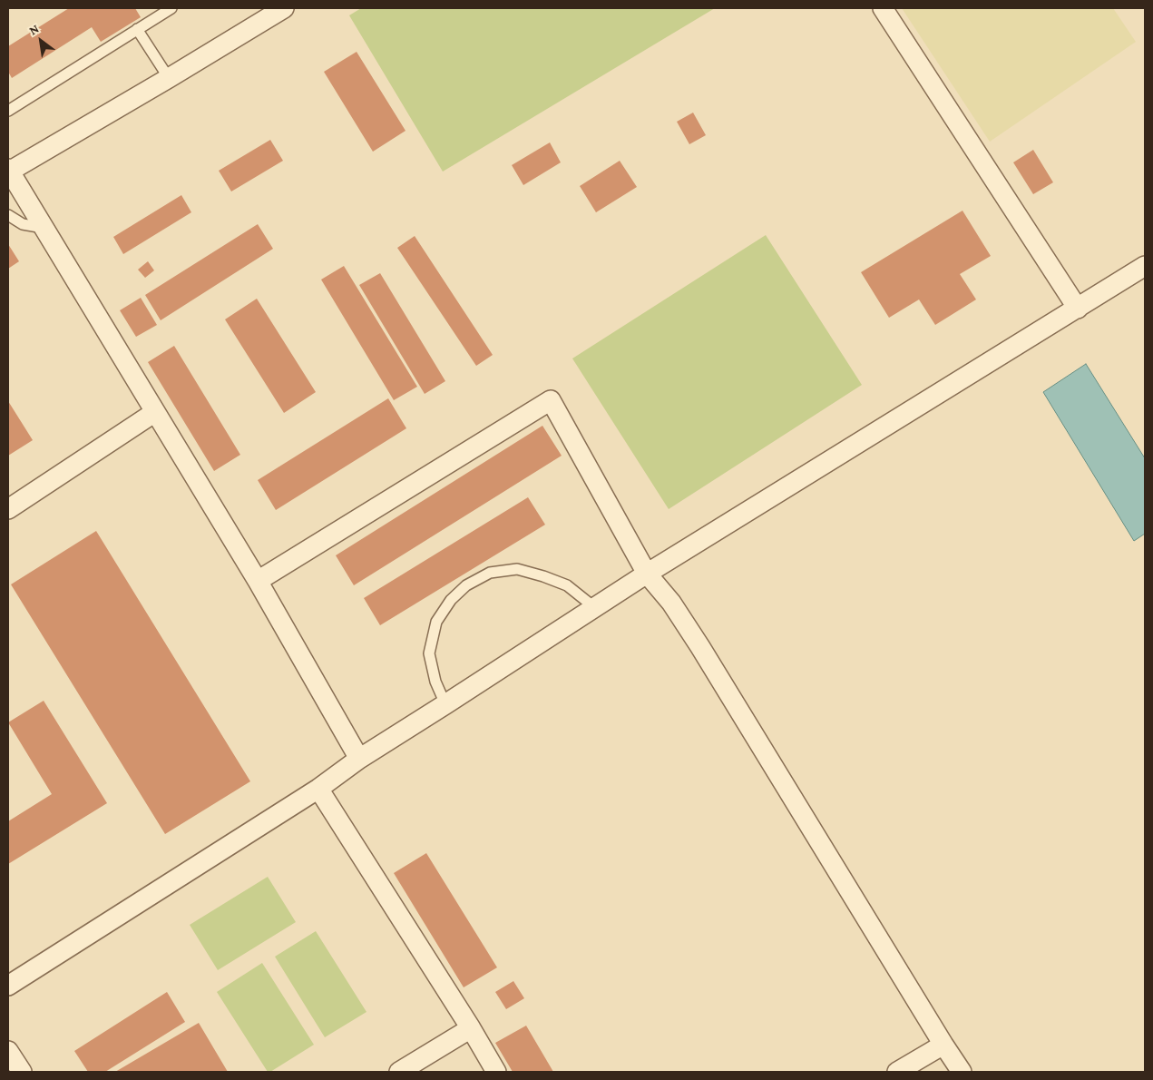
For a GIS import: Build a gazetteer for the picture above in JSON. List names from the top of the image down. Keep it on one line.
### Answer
{"north":"top left"}
